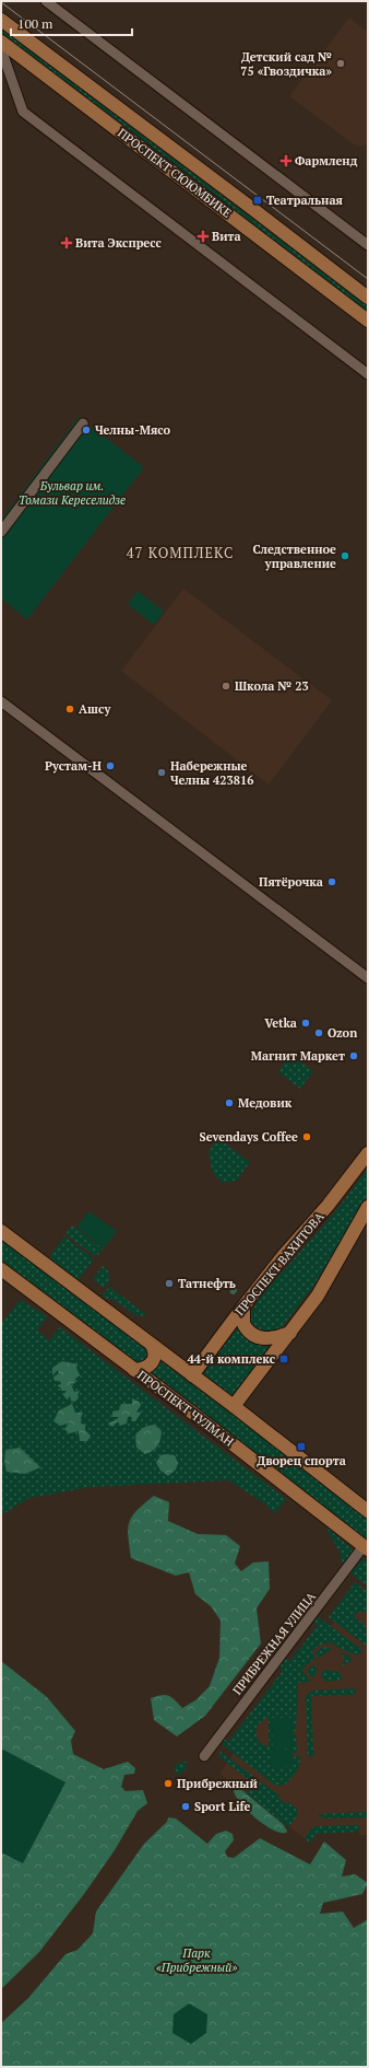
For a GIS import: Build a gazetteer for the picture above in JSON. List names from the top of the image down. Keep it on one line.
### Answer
{"streets":{"main road":["ПРОСПЕКТ СЮЮМБИКЕ","ПРОСПЕКТ ВАХИТОВА","ПРОСПЕКТ ЧУЛМАН"],"street":["ПРИБРЕЖНАЯ УЛИЦА"]},"crossings":[["ПРОСПЕКТ ЧУЛМАН","ПРИБРЕЖНАЯ УЛИЦА"]],"districts":["47 КОМПЛЕКС"],"parks":["Бульвар им. Томази Кереселидзе","Парк «Прибрежный»"],"places":{"other":["Детский сад № 75 «Гвоздичка»","Челны-Мясо","Следственное управление","Школа № 23","Ашсу","Рустам-Н","Набережные Челны 423816","Пятёрочка","Vetka","Ozon","Магнит Маркет","Медовик","Sevendays Coffee","Татнефть","Прибрежный","Sport Life"],"health":["Фармленд","Вита","Вита Экспресс"],"transit":["Театральная","44-й комплекс","Дворец спорта"]},"scale_bar":"100 m"}
